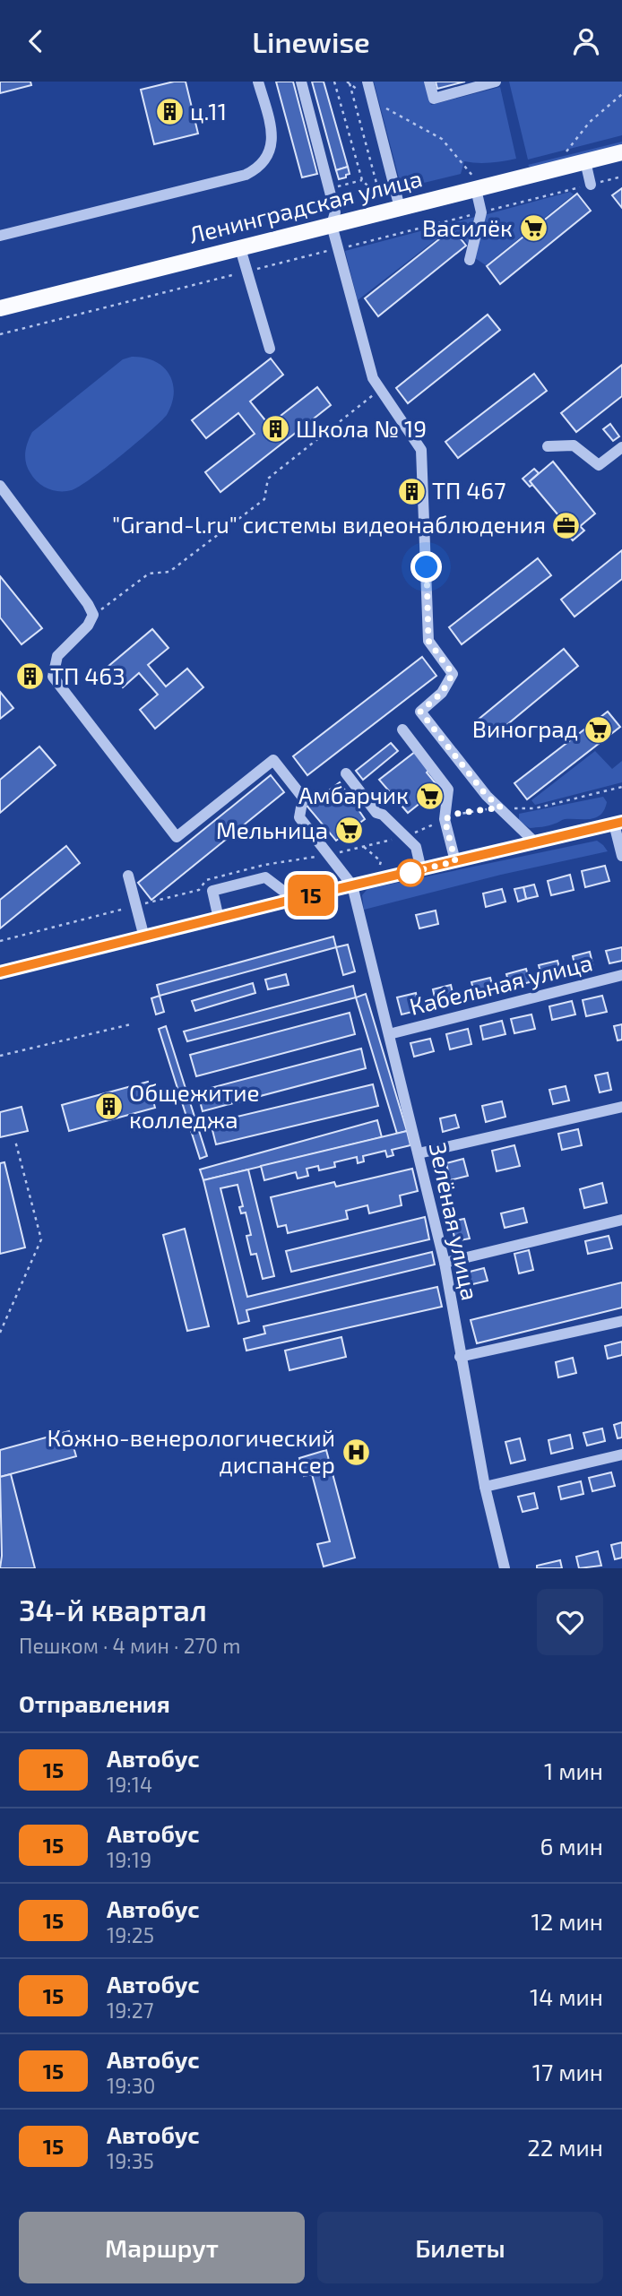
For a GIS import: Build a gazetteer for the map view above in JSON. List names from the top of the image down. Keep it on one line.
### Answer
{"streets":{"main road":["Ленинградская улица"],"street":["Кабельная улица","Зелёная улица"]},"crossings":[["Кабельная улица","Зелёная улица"]],"places":{"building":["ц.11","Школа № 19","ТП 467","ТП 463","Общежитие колледжа"],"supermarket":["Василёк","Виноград","Амбарчик","Мельница"],"office":["\"Grand-l.ru\" системы видеонаблюдения"],"hospital":["Кожно-венерологический диспансер"]},"lines":["bus line 15"],"page":{"header":"Linewise","on_map":"15","heading":[["34-й квартал","Пешком · 4 мин · 270 m"],"Отправления"],"list":[{"mark":"15","name":"Автобус","note":"19:14","value":"1 мин"},{"mark":"15","name":"Автобус","note":"19:19","value":"6 мин"},{"mark":"15","name":"Автобус","note":"19:25","value":"12 мин"},{"mark":"15","name":"Автобус","note":"19:27","value":"14 мин"},{"mark":"15","name":"Автобус","note":"19:30","value":"17 мин"},{"mark":"15","name":"Автобус","note":"19:35","value":"22 мин"}],"buttons":["Маршрут","Билеты"]}}
